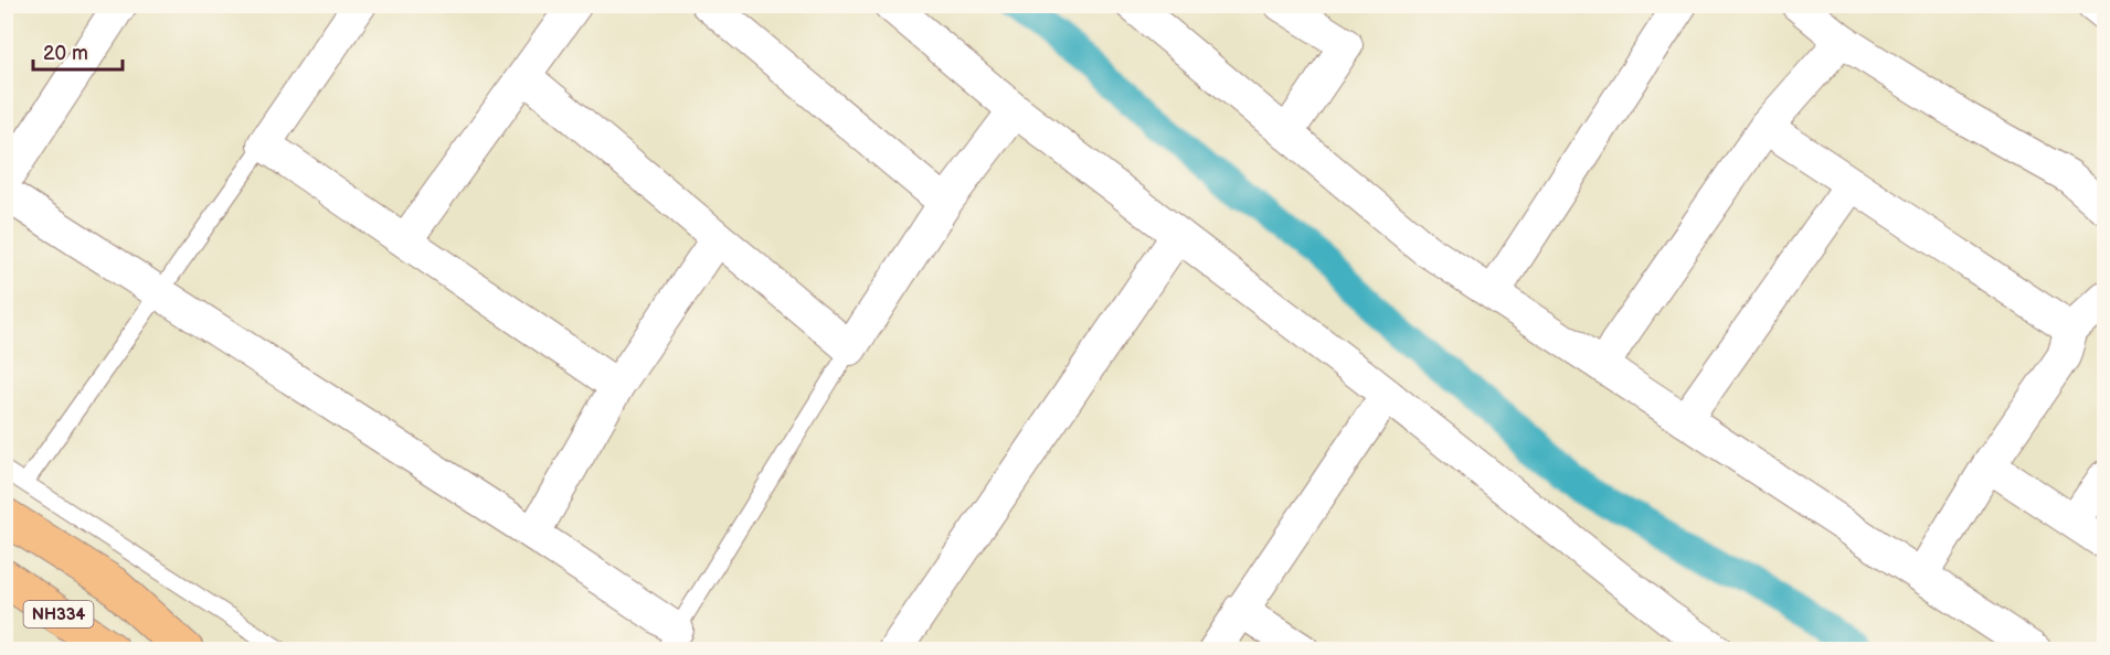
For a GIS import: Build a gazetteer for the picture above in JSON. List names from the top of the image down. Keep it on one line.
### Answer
{"streets":{"highway":["NH334"]},"scale_bar":"20 m"}
